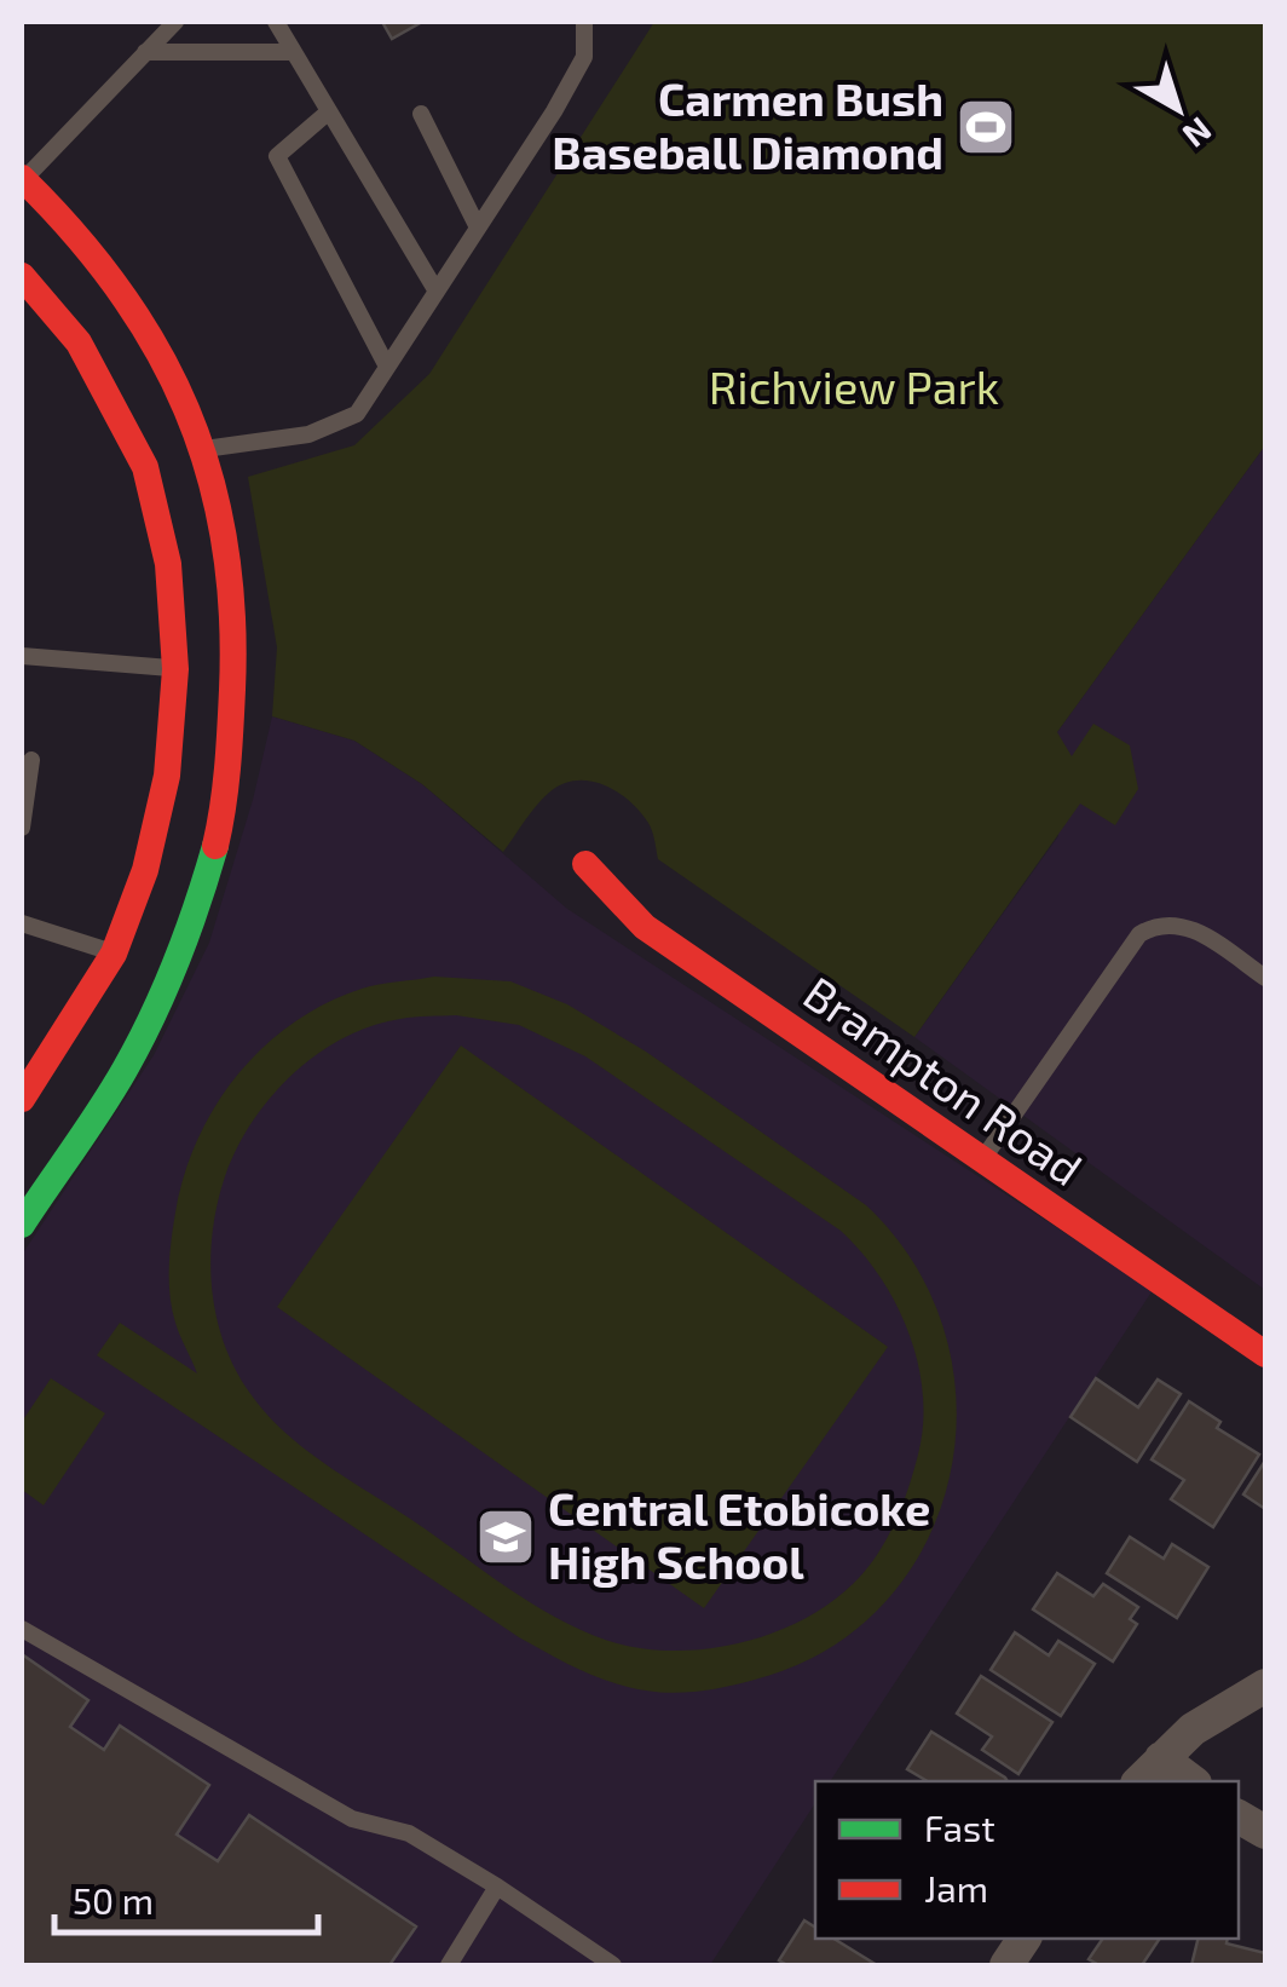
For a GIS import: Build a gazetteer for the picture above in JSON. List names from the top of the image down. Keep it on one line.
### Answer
{"streets":{"street":["Brampton Road"]},"parks":["Richview Park"],"places":{"sports":["Carmen Bush Baseball Diamond"],"school or university":["Central Etobicoke High School"]},"legend":["Fast","Jam"],"scale_bar":"50 m","north":"bottom right"}
